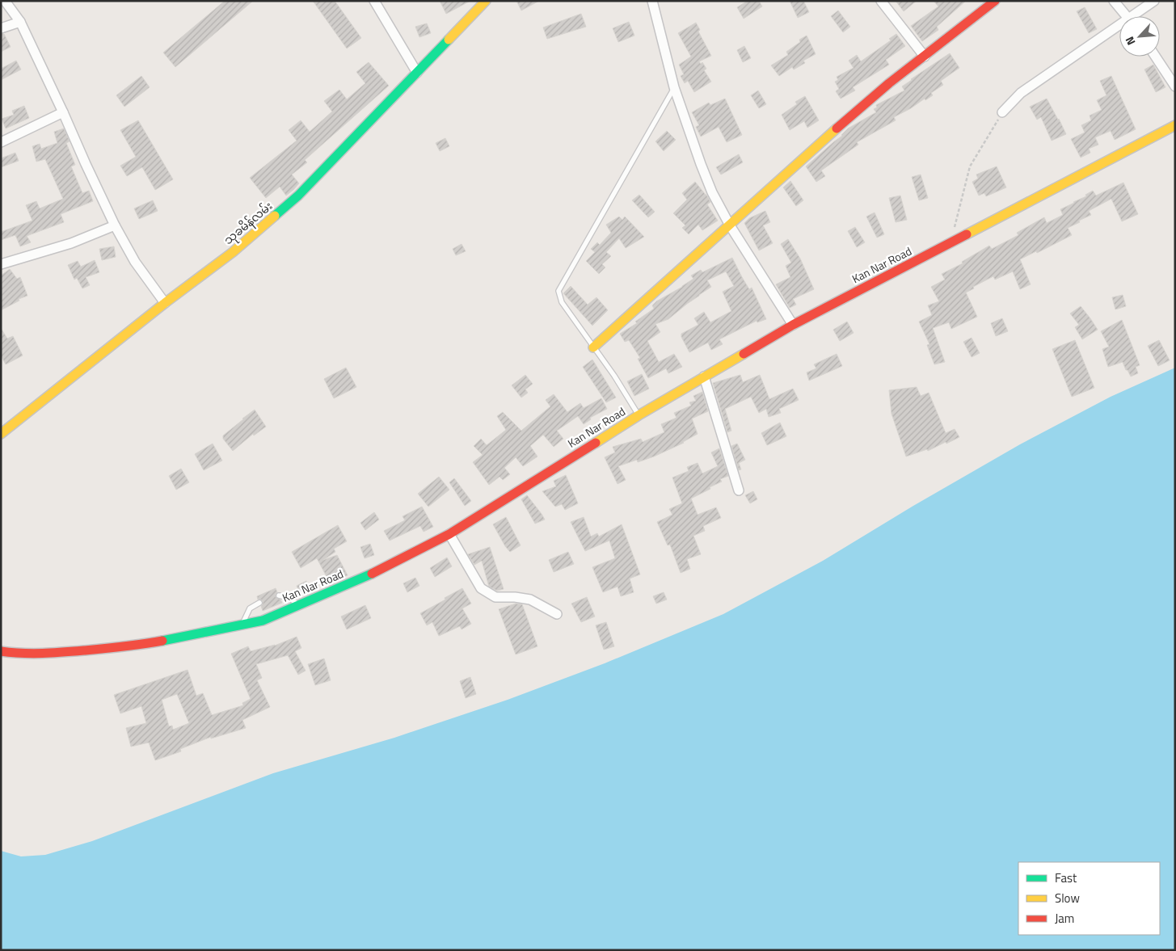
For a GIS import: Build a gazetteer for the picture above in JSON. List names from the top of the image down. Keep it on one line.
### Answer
{"streets":{"main road":["သုခမိန်လမ်း","Kan Nar Road"]},"legend":["Fast","Slow","Jam"],"north":"bottom left"}
